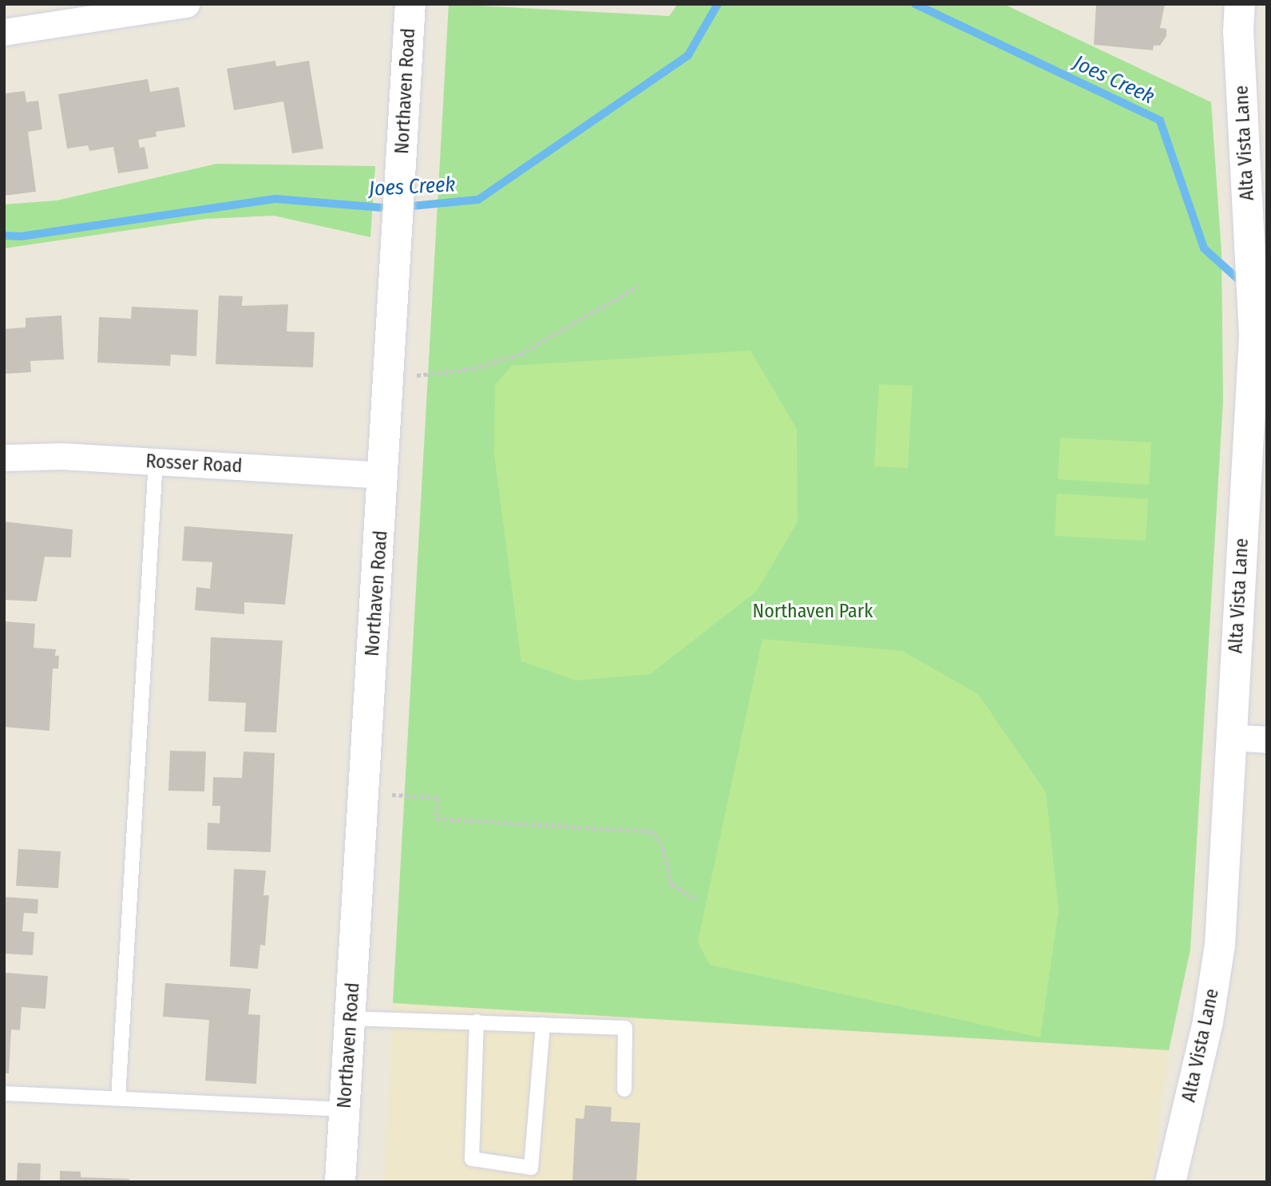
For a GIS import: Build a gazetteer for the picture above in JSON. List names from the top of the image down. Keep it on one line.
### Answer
{"streets":{"street":["Northaven Road","Alta Vista Lane","Rosser Road"]},"crossings":[["Northaven Road","Rosser Road"]],"water":["Joes Creek"],"parks":["Northaven Park"]}
